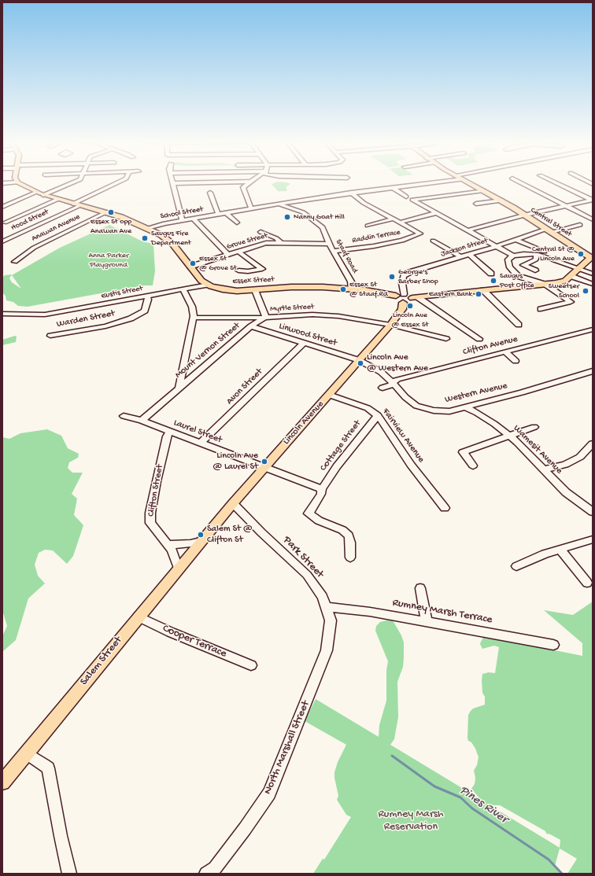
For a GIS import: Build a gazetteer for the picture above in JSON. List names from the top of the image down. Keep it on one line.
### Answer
{"streets":{"main road":["Central Street","Essex Street","Lincoln Avenue","Salem Street"],"street":["School Street","Hood Street","Anawan Avenue","Raddin Terrace","Grove Street","Jackson Street","Staaf Road","Eustis Street","Myrtle Street","Warden Street","Linwood Street","Clifton Avenue","Mount Vernon Street","Avon Street","Western Avenue","Laurel Street","Fairview Avenue","Cottage Street","Wamesit Avenue","Clifton Street","Park Street","Rumney Marsh Terrace","Cooper Terrace","North Marshall Street"]},"crossings":[["School Street","Staaf Road"],["School Street","Essex Street"],["Hood Street","Essex Street"],["Central Street","Jackson Street"],["Anawan Avenue","Essex Street"],["Raddin Terrace","Staaf Road"],["Grove Street","Staaf Road"],["Grove Street","Essex Street"],["Jackson Street","Essex Street"],["Staaf Road","Essex Street"],["Essex Street","Eustis Street"],["Eustis Street","Warden Street"],["Myrtle Street","Mount Vernon Street"],["Myrtle Street","Lincoln Avenue"],["Linwood Street","Mount Vernon Street"],["Linwood Street","Avon Street"],["Linwood Street","Western Avenue"],["Linwood Street","Lincoln Avenue"],["Clifton Avenue","Western Avenue"],["Mount Vernon Street","Laurel Street"],["Avon Street","Laurel Street"],["Western Avenue","Lincoln Avenue"],["Western Avenue","Wamesit Avenue"],["Lincoln Avenue","Laurel Street"],["Lincoln Avenue","Fairview Avenue"],["Lincoln Avenue","Park Street"],["Lincoln Avenue","Salem Street"],["Laurel Street","Cottage Street"],["Laurel Street","Clifton Street"],["Fairview Avenue","Cottage Street"],["Clifton Street","Salem Street"],["Park Street","Rumney Marsh Terrace"],["Park Street","North Marshall Street"],["Cooper Terrace","Salem Street"]],"water":["Pines River"],"parks":["Anna Parker Playground","Rumney Marsh Reservation"],"places":["Essex St opp Anawan Ave","Nanny Goat Hill","Saugus Fire Department","Central St @ Lincoln Ave","Essex St @ Grove St","George's Barber Shop","Saugus Post Office","Essex St @ Staaf Rd","Sweetser School","Eastern Bank","Lincoln Ave @ Essex St","Lincoln Ave @ Western Ave","Lincoln Ave @ Laurel St","Salem St @ Clifton St"]}
